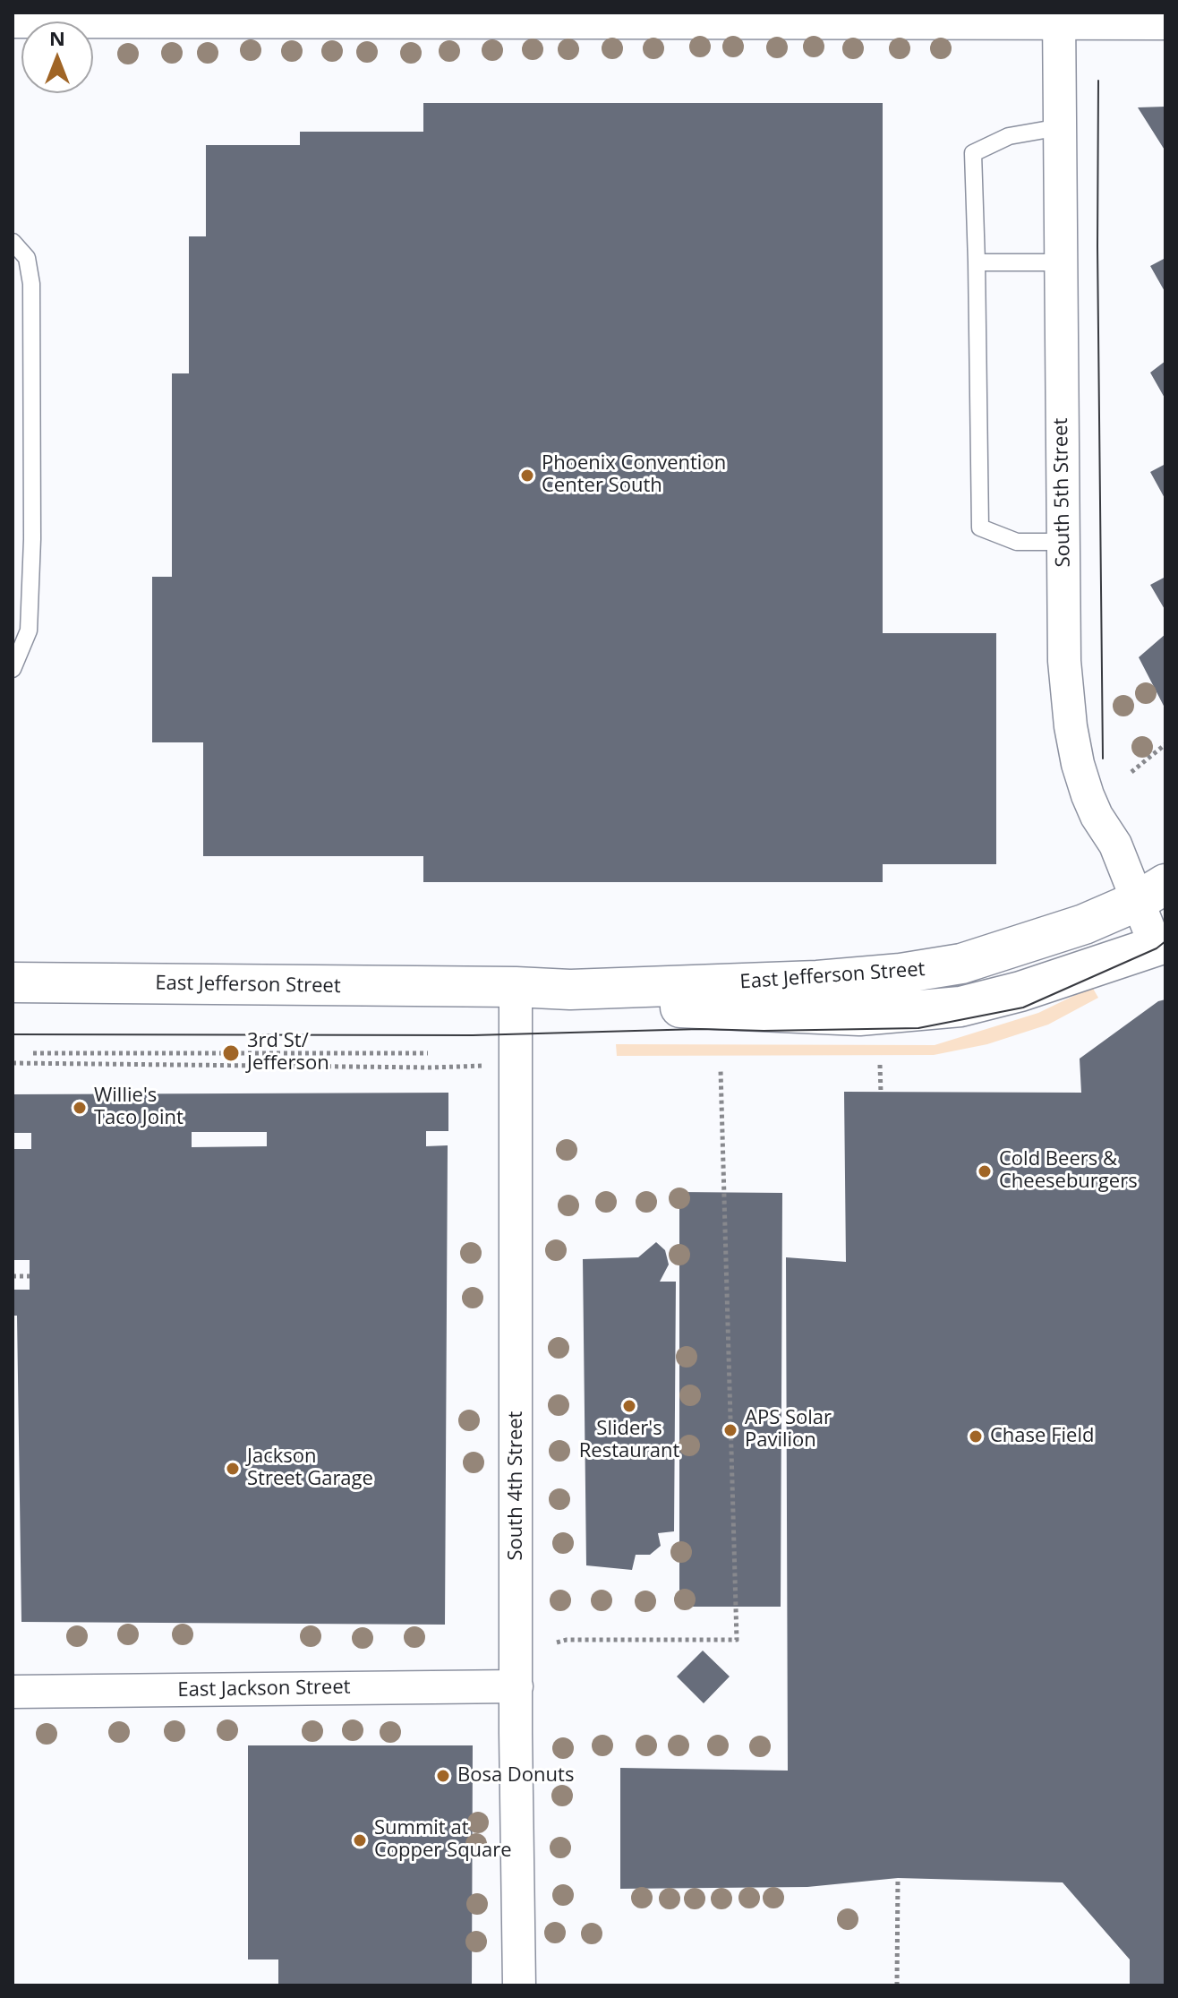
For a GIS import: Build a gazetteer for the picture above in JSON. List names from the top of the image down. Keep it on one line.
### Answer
{"streets":{"main road":["East Jefferson Street"],"street":["South 5th Street","South 4th Street","East Jackson Street"]},"crossings":[["South 5th Street","East Jefferson Street"],["East Jefferson Street","South 4th Street"],["South 4th Street","East Jackson Street"]],"places":["Phoenix Convention Center South","3rd St/ Jefferson","Willie's Taco Joint","Cold Beers & Cheeseburgers","Slider's Restaurant","APS Solar Pavilion","Chase Field","Jackson Street Garage","Bosa Donuts","Summit at Copper Square"],"north":"top"}
